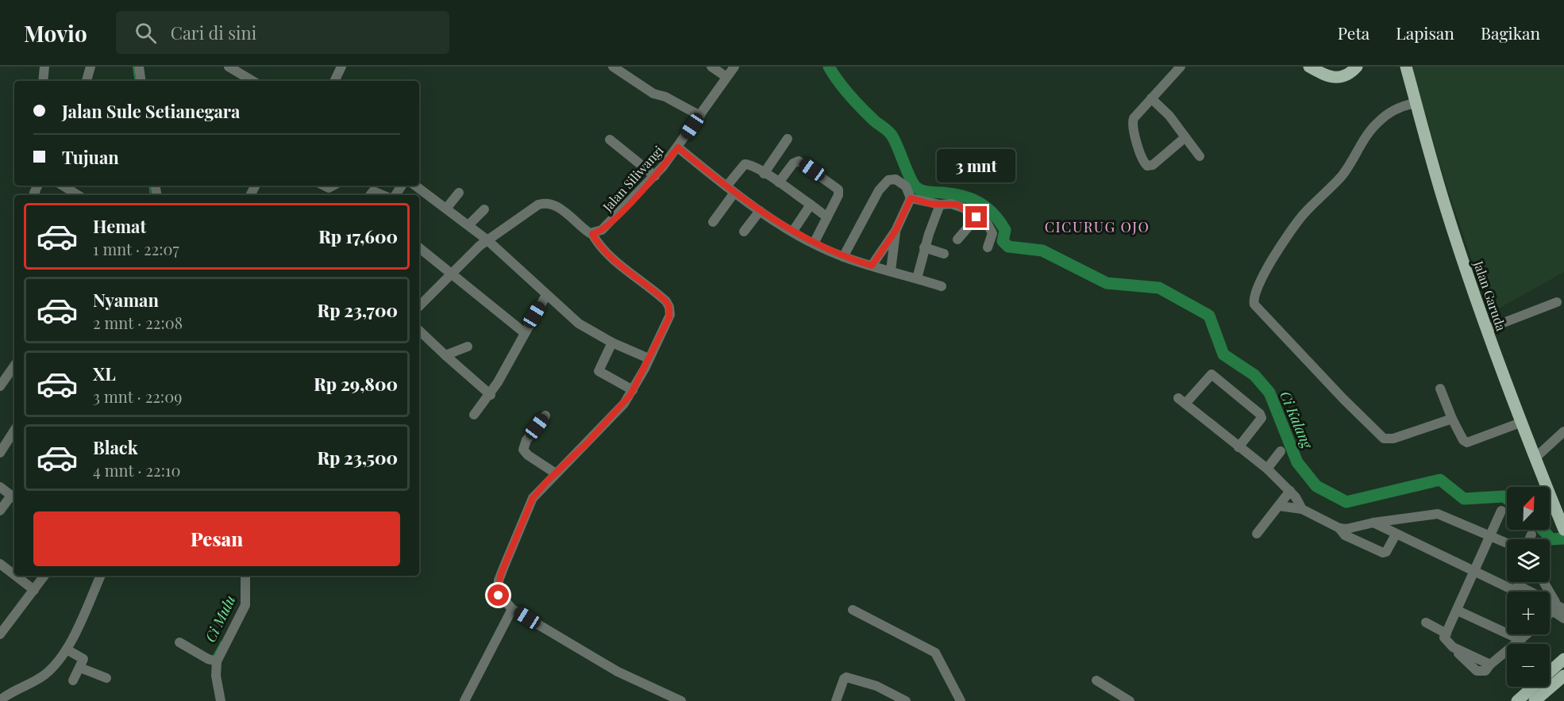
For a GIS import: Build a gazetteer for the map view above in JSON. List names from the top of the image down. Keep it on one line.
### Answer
{"streets":{"main road":["Jalan Garuda"],"street":["Jalan Siliwangi"]},"districts":["CICURUG OJO"],"water":["Ci Kalang","Ci Mulu"],"north":"top right","page":{"header":"Movio","search":"Cari di sini","nav":["Peta","Lapisan","Bagikan"],"banner":["Jalan Sule Setianegara","Tujuan"],"bubble":"3 mnt","list":[{"name":"Hemat","note":"1 mnt · 22:07","value":"Rp 17,600"},{"name":"Nyaman","note":"2 mnt · 22:08","value":"Rp 23,700"},{"name":"XL","note":"3 mnt · 22:09","value":"Rp 29,800"},{"name":"Black","note":"4 mnt · 22:10","value":"Rp 23,500"}],"map_buttons":["+","−"],"buttons":"Pesan"}}
